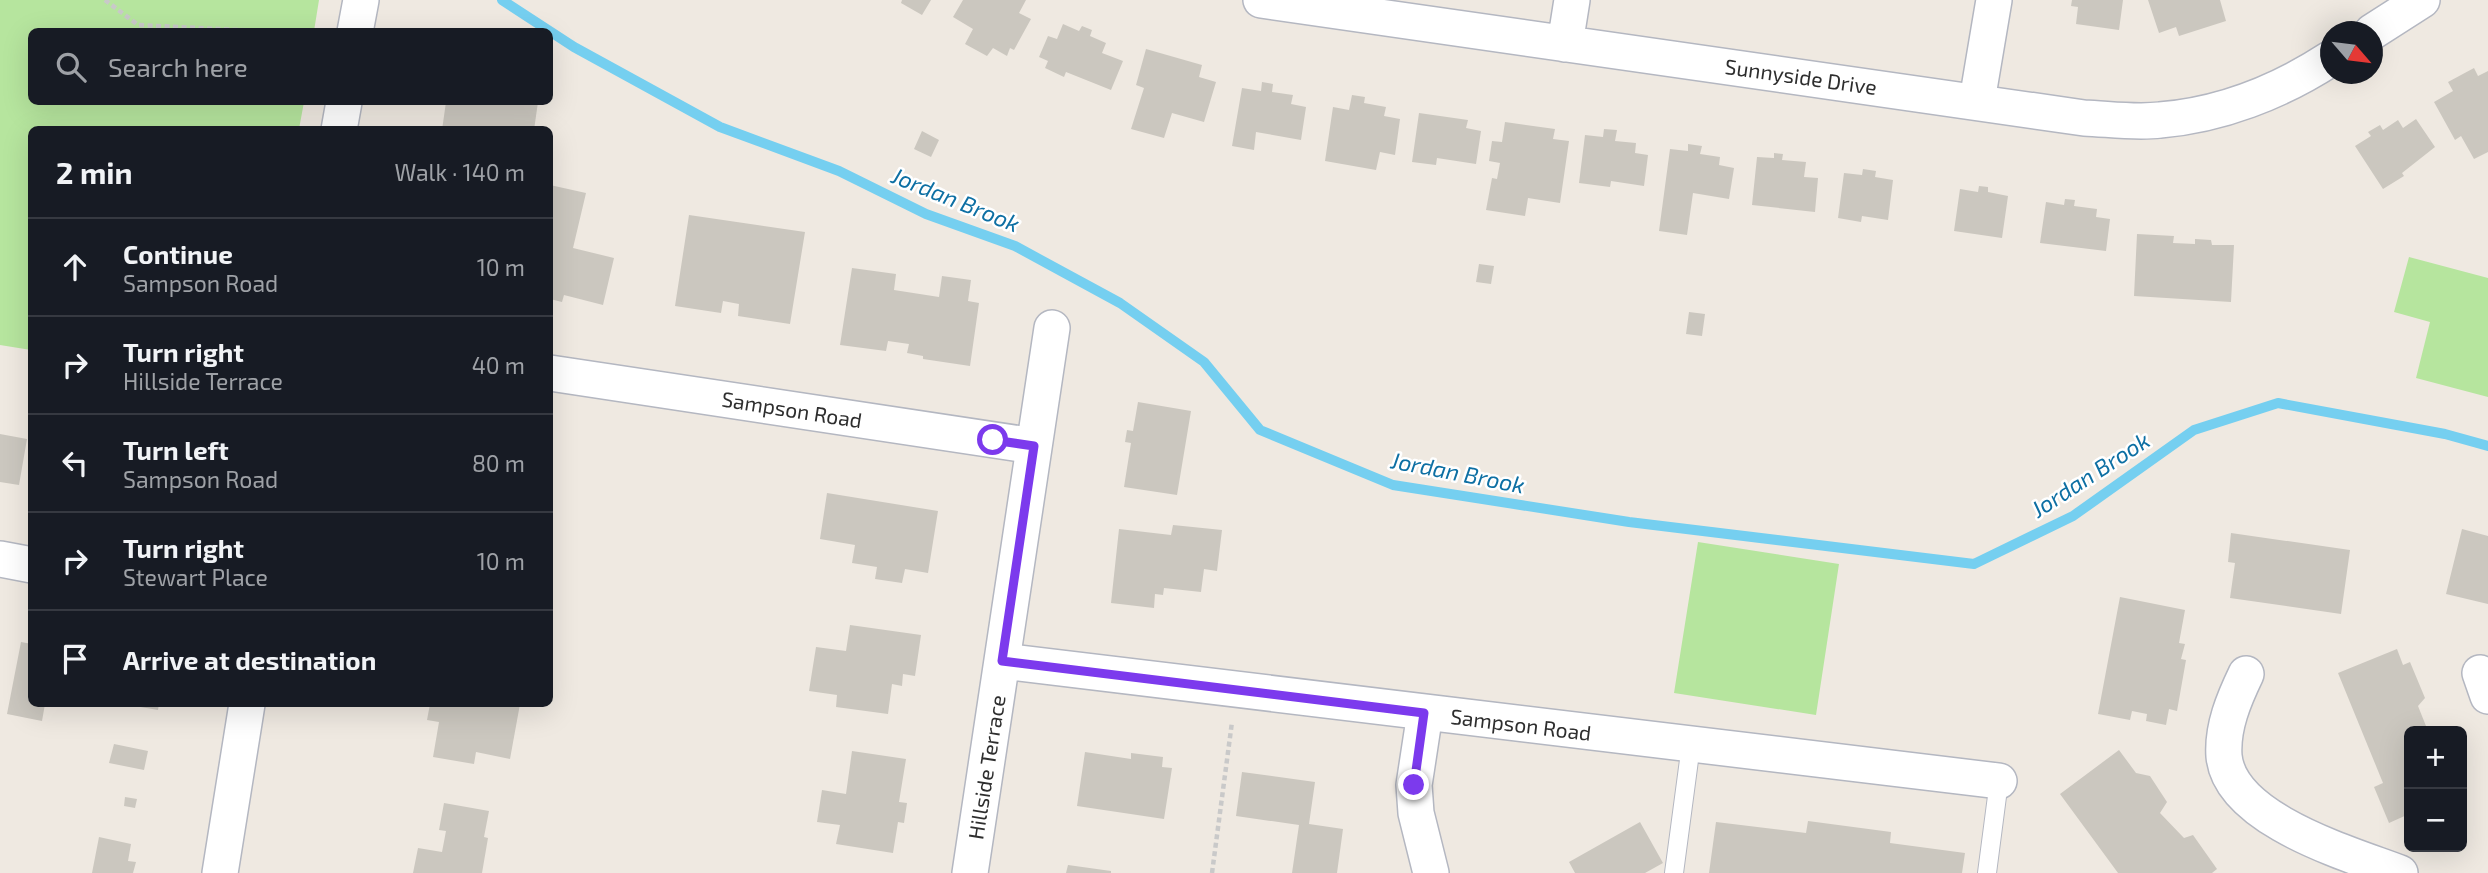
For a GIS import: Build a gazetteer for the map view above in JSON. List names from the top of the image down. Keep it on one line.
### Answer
{"streets":{"street":["Sunnyside Drive","Sampson Road","Hillside Terrace"]},"crossings":[["Sampson Road","Hillside Terrace"]],"water":["Jordan Brook"],"north":"bottom right","page":{"search":"Search here","heading":["2 min","Walk · 140 m"],"list":[["Continue","Sampson Road","10 m"],["Turn right","Hillside Terrace","40 m"],["Turn left","Sampson Road","80 m"],["Turn right","Stewart Place","10 m"],"Arrive at destination"],"map_buttons":["+","−"]}}
